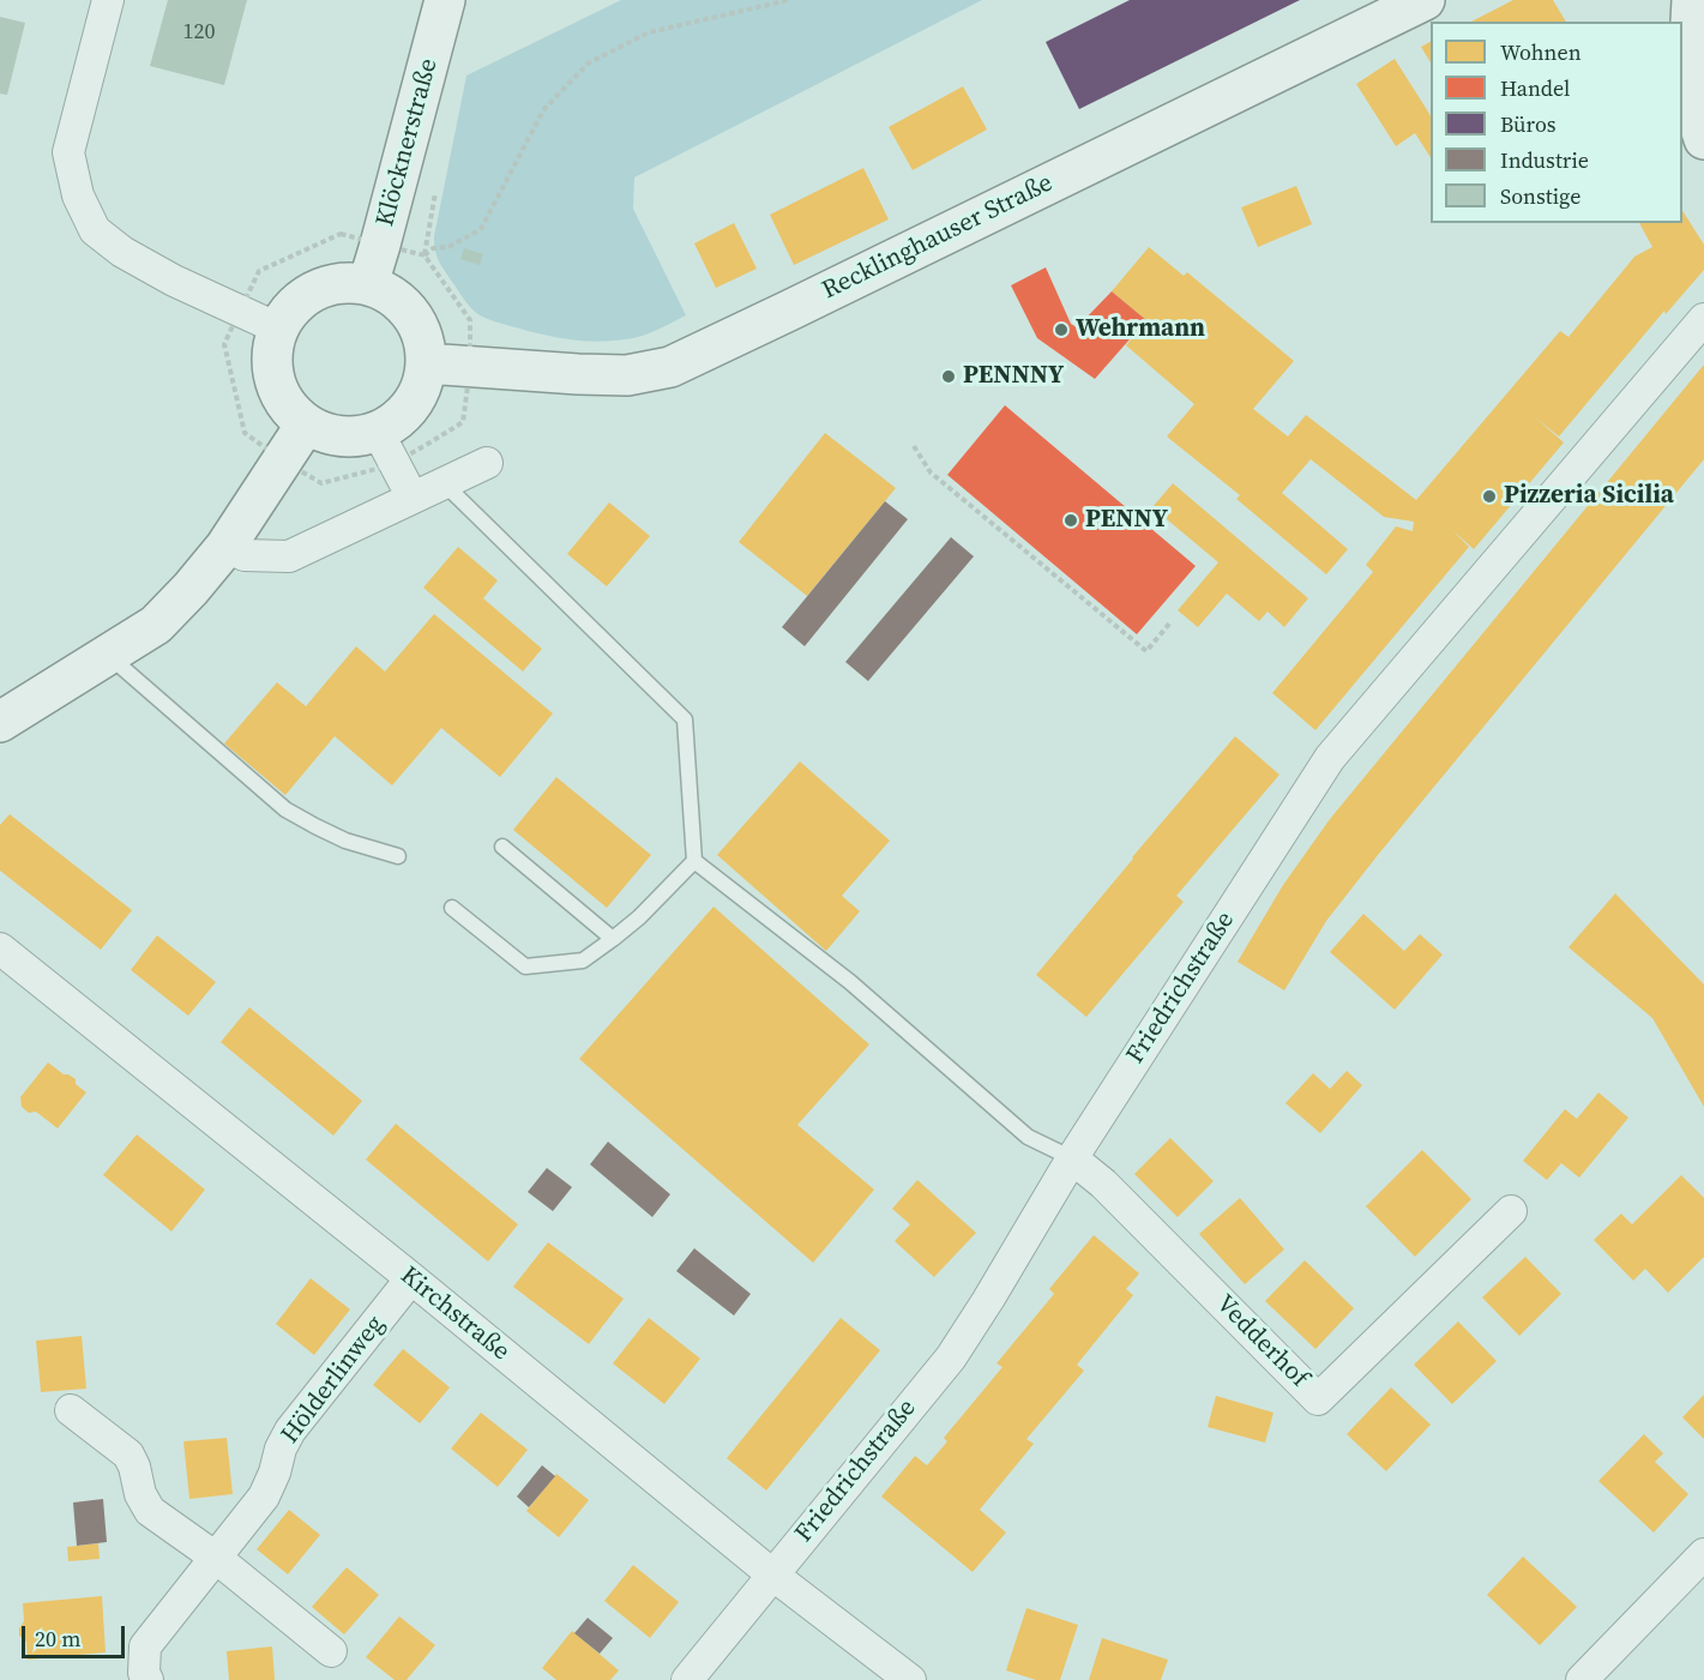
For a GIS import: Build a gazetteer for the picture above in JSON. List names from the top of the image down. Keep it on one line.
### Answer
{"streets":{"main road":["Klöcknerstraße","Recklinghauser Straße"],"street":["Friedrichstraße","Kirchstraße","Vedderhof","Hölderlinweg"]},"crossings":[["Klöcknerstraße","Recklinghauser Straße"],["Friedrichstraße","Kirchstraße"],["Friedrichstraße","Vedderhof"],["Kirchstraße","Hölderlinweg"]],"places":["Wehrmann","PENNNY","Pizzeria Sicilia","PENNY"],"house_numbers":["120"],"legend":["Wohnen","Handel","Büros","Industrie","Sonstige"],"scale_bar":"20 m"}
